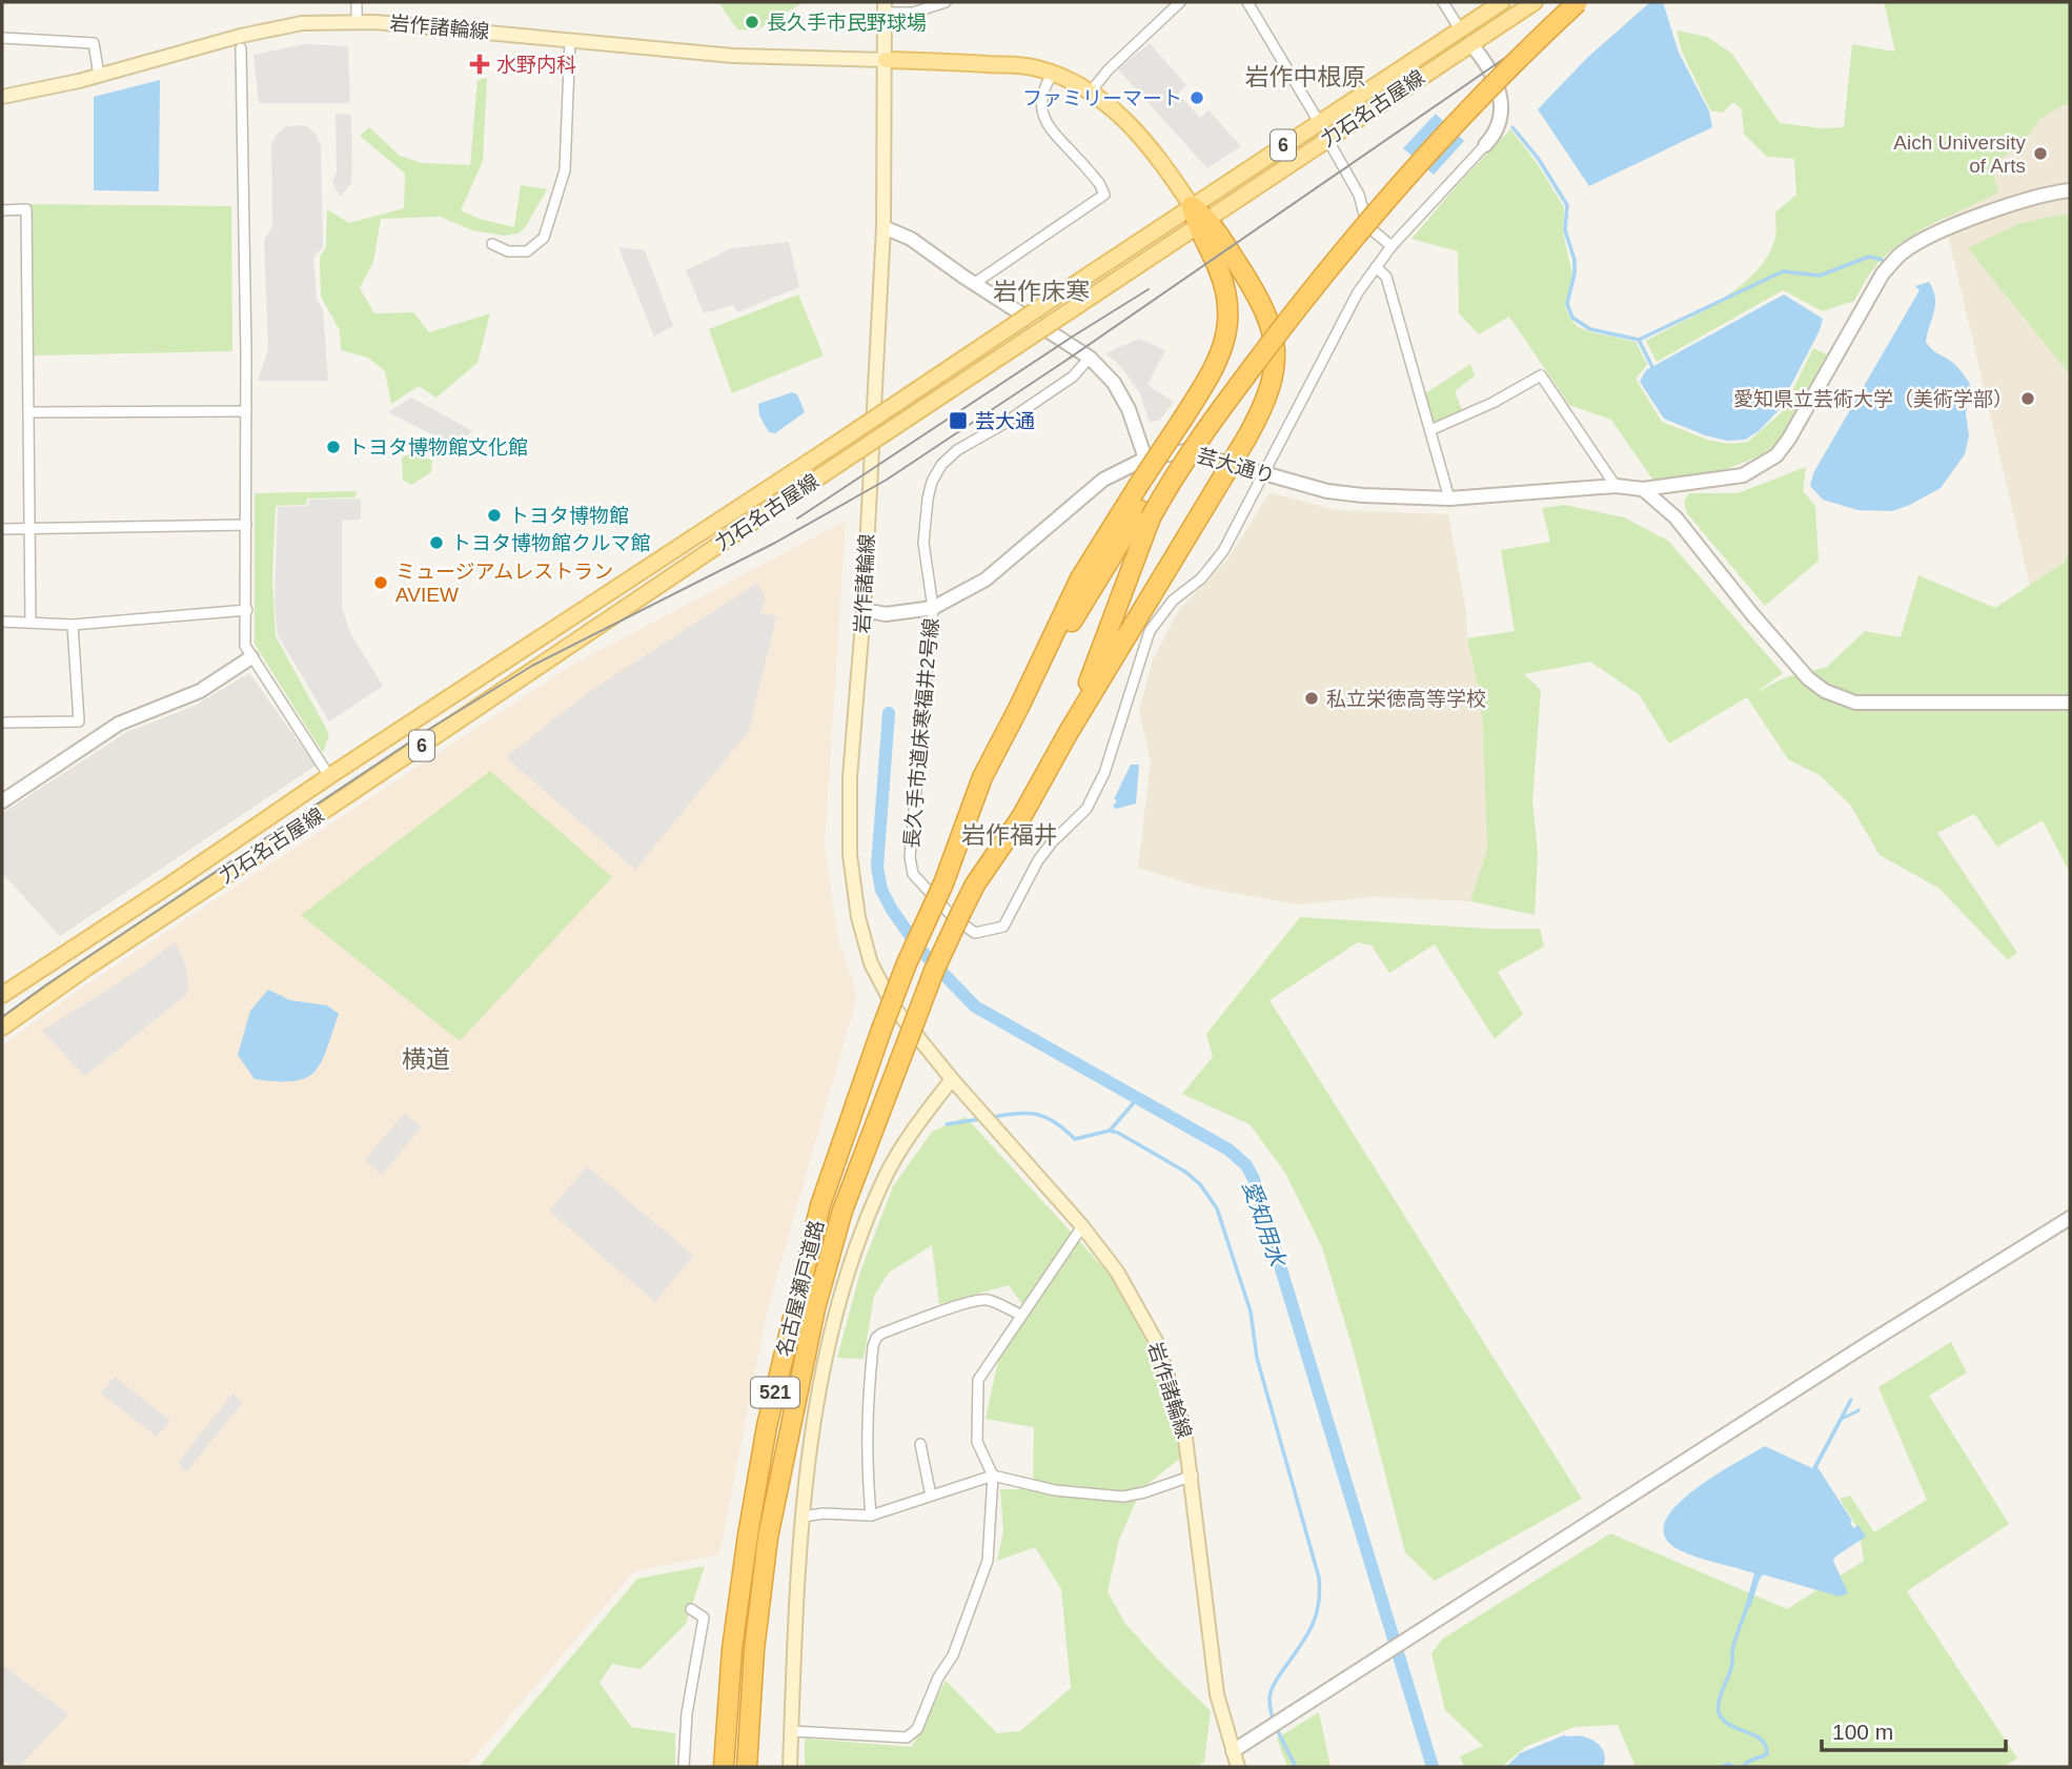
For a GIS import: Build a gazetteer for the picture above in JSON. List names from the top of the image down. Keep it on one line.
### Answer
{"streets":{"highway":["名古屋瀬戸道路","521"],"main road":["岩作諸輪線","力石名古屋線","6"],"street":["芸大通り","長久手市道床寒福井2号線"]},"crossings":[["芸大通り","長久手市道床寒福井2号線"]],"districts":["岩作中根原","岩作床寒","岩作福井","横道"],"water":["愛知用水"],"places":{"other":["長久手市民野球場","ファミリーマート","Aich University of Arts","愛知県立芸術大学（美術学部）","トヨタ博物館文化館","トヨタ博物館","トヨタ博物館クルマ館","ミュージアムレストラン AVIEW","私立栄徳高等学校"],"health":["水野内科"],"transit":["芸大通"]},"scale_bar":"100 m"}
